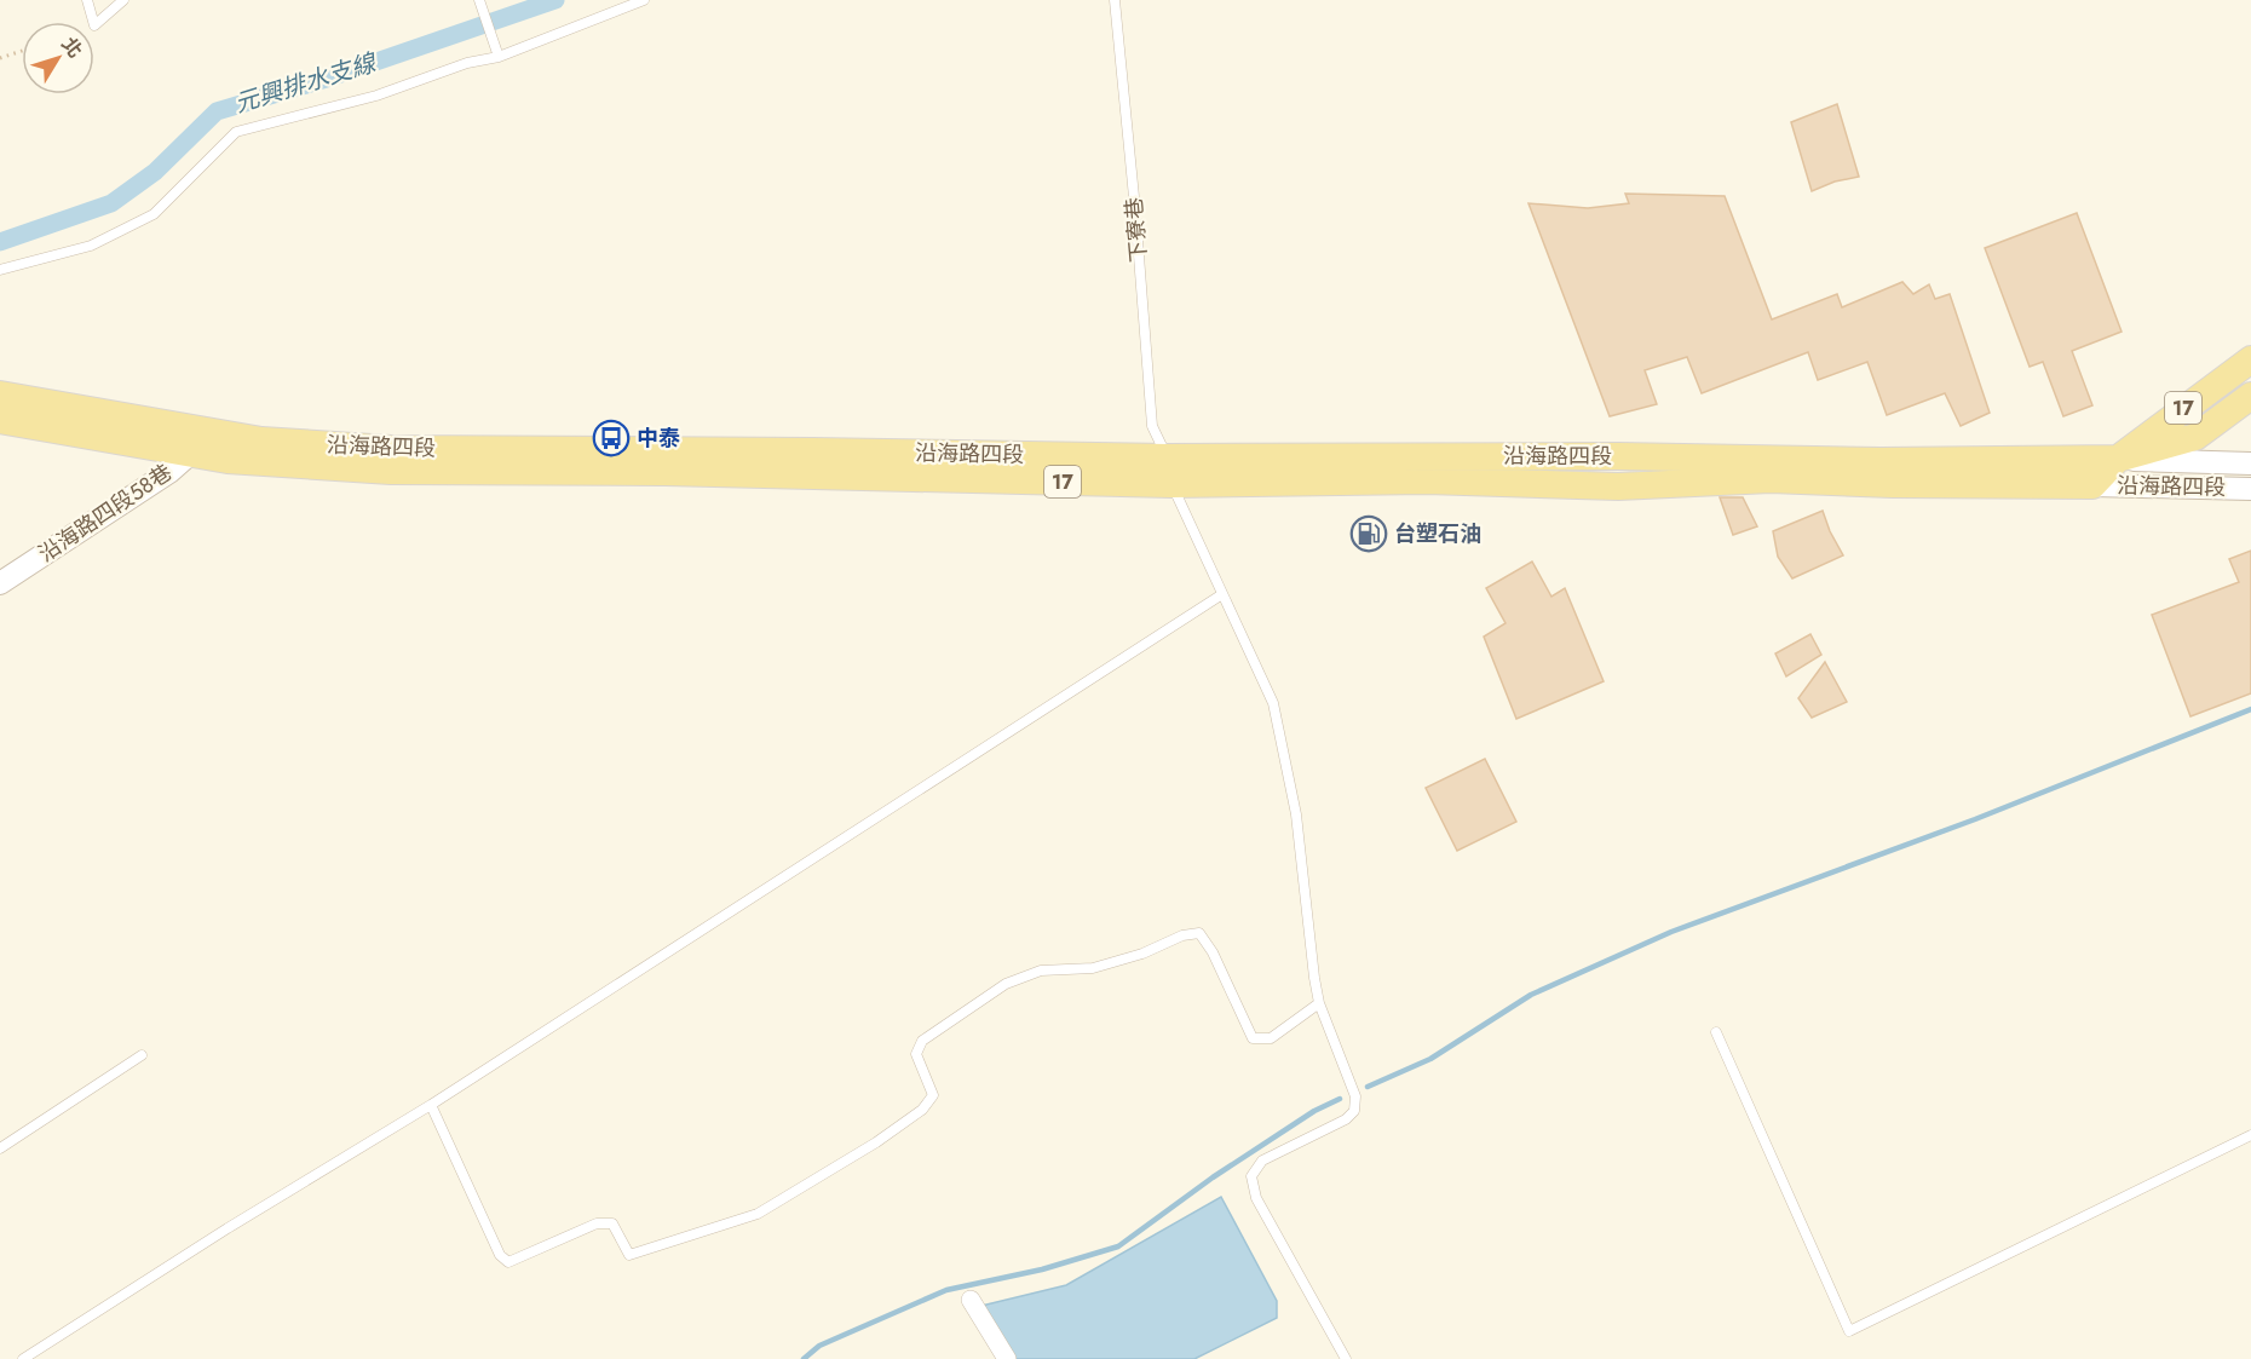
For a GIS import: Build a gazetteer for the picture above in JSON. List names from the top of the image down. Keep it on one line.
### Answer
{"streets":{"main road":["17","沿海路四段"],"street":["沿海路四段58巷"],"lane":["下寮巷"]},"crossings":[["下寮巷","沿海路四段"],["17","沿海路四段"],["沿海路四段","沿海路四段58巷"]],"water":["元興排水支線"],"places":{"bus stop":["中泰"],"fuel station":["台塑石油"]},"north":"top right"}
